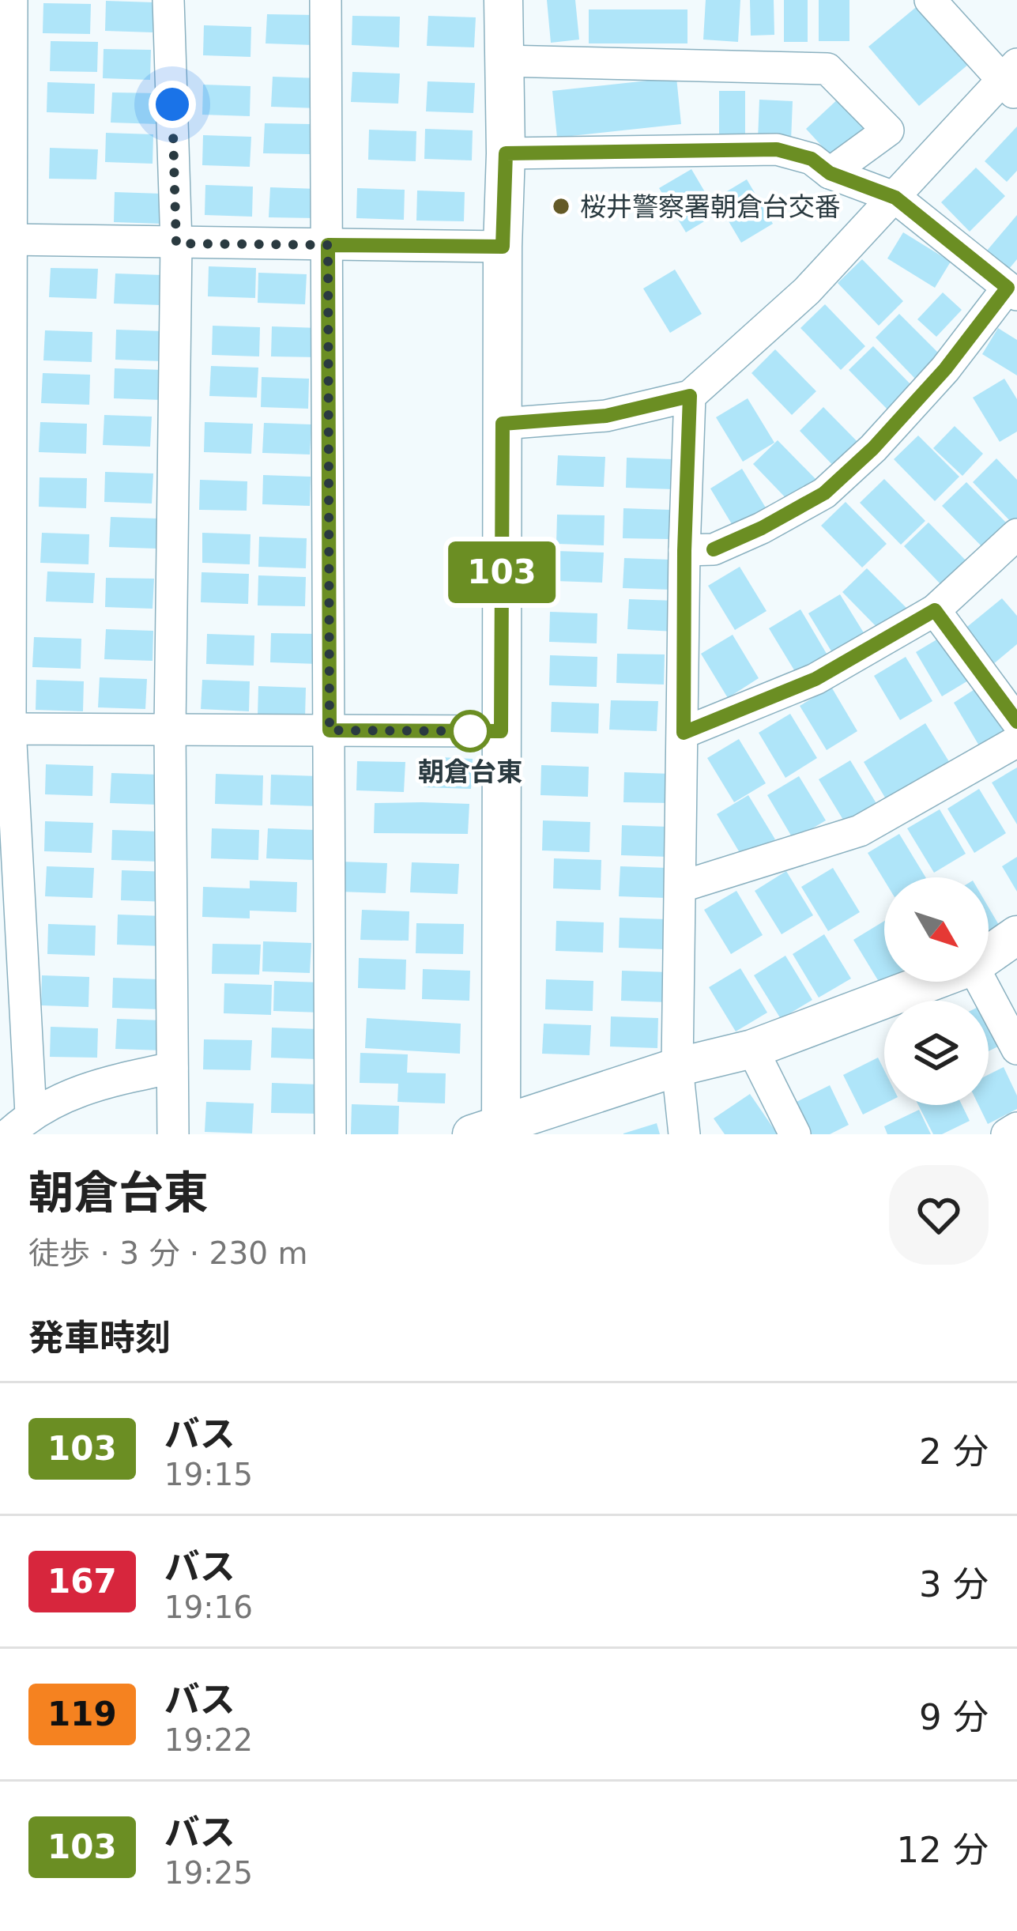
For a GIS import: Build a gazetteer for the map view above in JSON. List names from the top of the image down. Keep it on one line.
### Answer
{"places":["桜井警察署朝倉台交番","朝倉台東"],"lines":["bus line 103"],"north":"bottom right","page":{"on_map":"103","heading":[["朝倉台東","徒歩 · 3 分 · 230 m"],"発車時刻"],"list":[{"mark":"103","name":"バス","note":"19:15","value":"2 分"},{"mark":"167","name":"バス","note":"19:16","value":"3 分"},{"mark":"119","name":"バス","note":"19:22","value":"9 分"},{"mark":"103","name":"バス","note":"19:25","value":"12 分"}]}}
